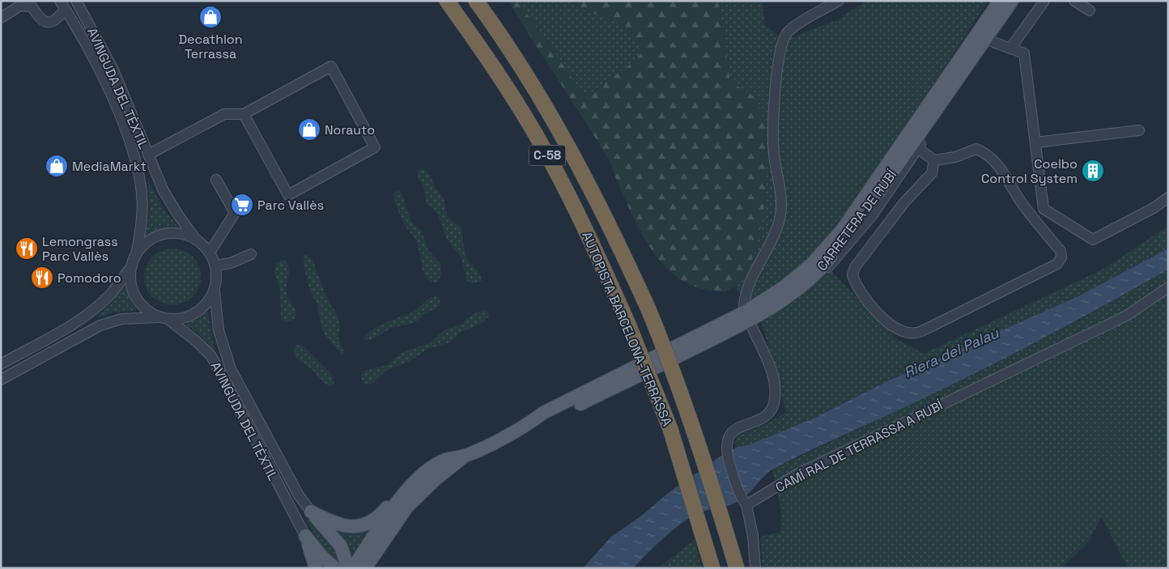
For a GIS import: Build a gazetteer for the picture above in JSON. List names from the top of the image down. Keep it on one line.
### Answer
{"streets":{"highway":["C-58","AUTOPISTA BARCELONA-TERRASSA"],"main road":["CARRETERA DE RUBÍ"],"street":["AVINGUDA DEL TÈXTIL","CAMÍ RAL DE TERRASSA A RUBÍ"]},"water":["Riera del Palau"],"places":{"shop":["Decathlon Terrassa","Norauto","MediaMarkt"],"building":["Coelbo Control System"],"supermarket":["Parc Vallès"],"restaurant":["Lemongrass Parc Vallès","Pomodoro"]}}
